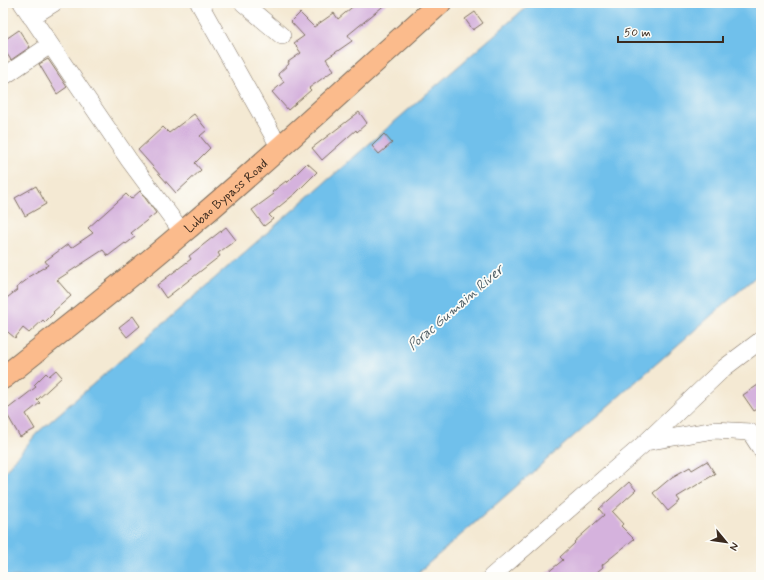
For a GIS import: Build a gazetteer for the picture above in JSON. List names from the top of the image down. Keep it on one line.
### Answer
{"streets":{"highway":["Lubao Bypass Road"]},"water":["Porac Gumain River"],"scale_bar":"50 m","north":"bottom right"}
